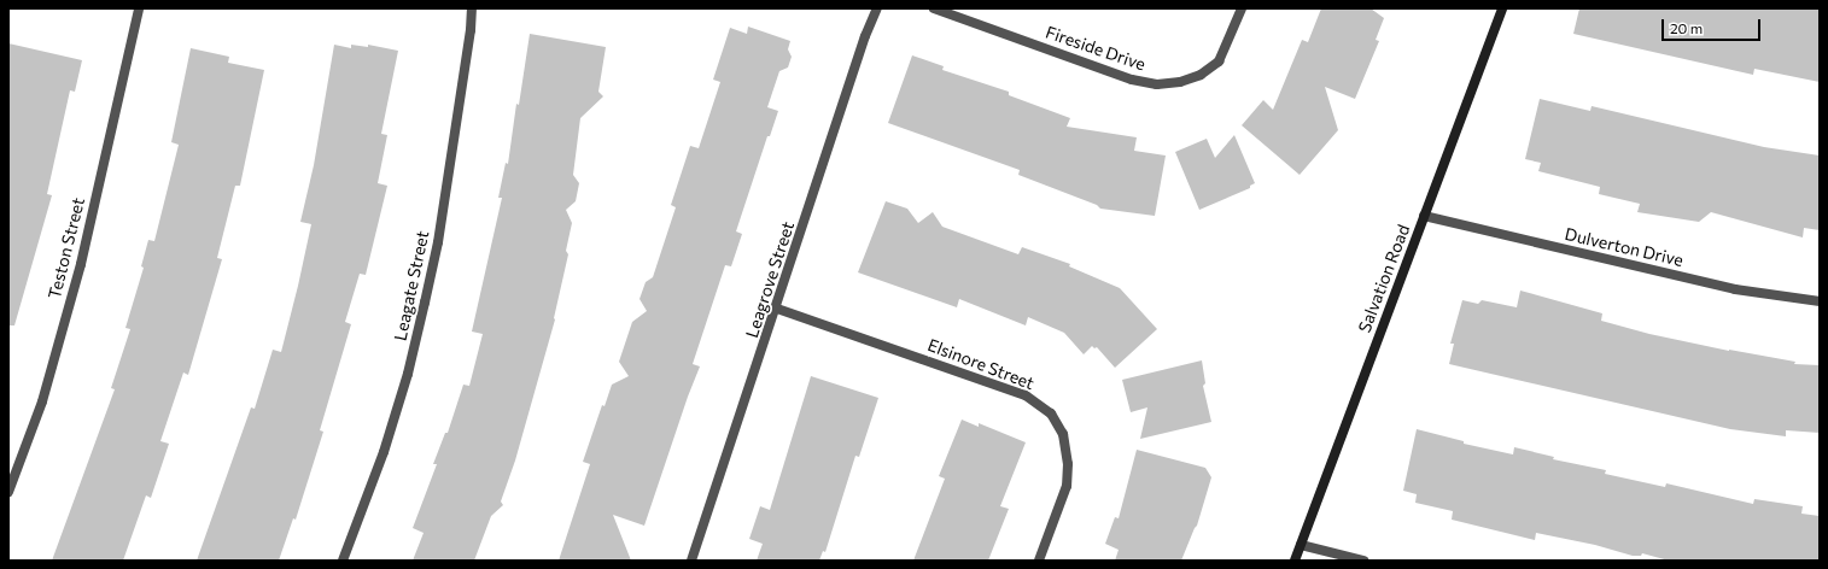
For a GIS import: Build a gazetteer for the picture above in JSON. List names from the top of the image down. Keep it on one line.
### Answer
{"streets":{"street":["Fireside Drive","Dulverton Drive","Teston Street","Salvation Road","Leagrove Street","Leagate Street","Elsinore Street"]},"crossings":[["Dulverton Drive","Salvation Road"],["Leagrove Street","Elsinore Street"]],"scale_bar":"20 m"}
